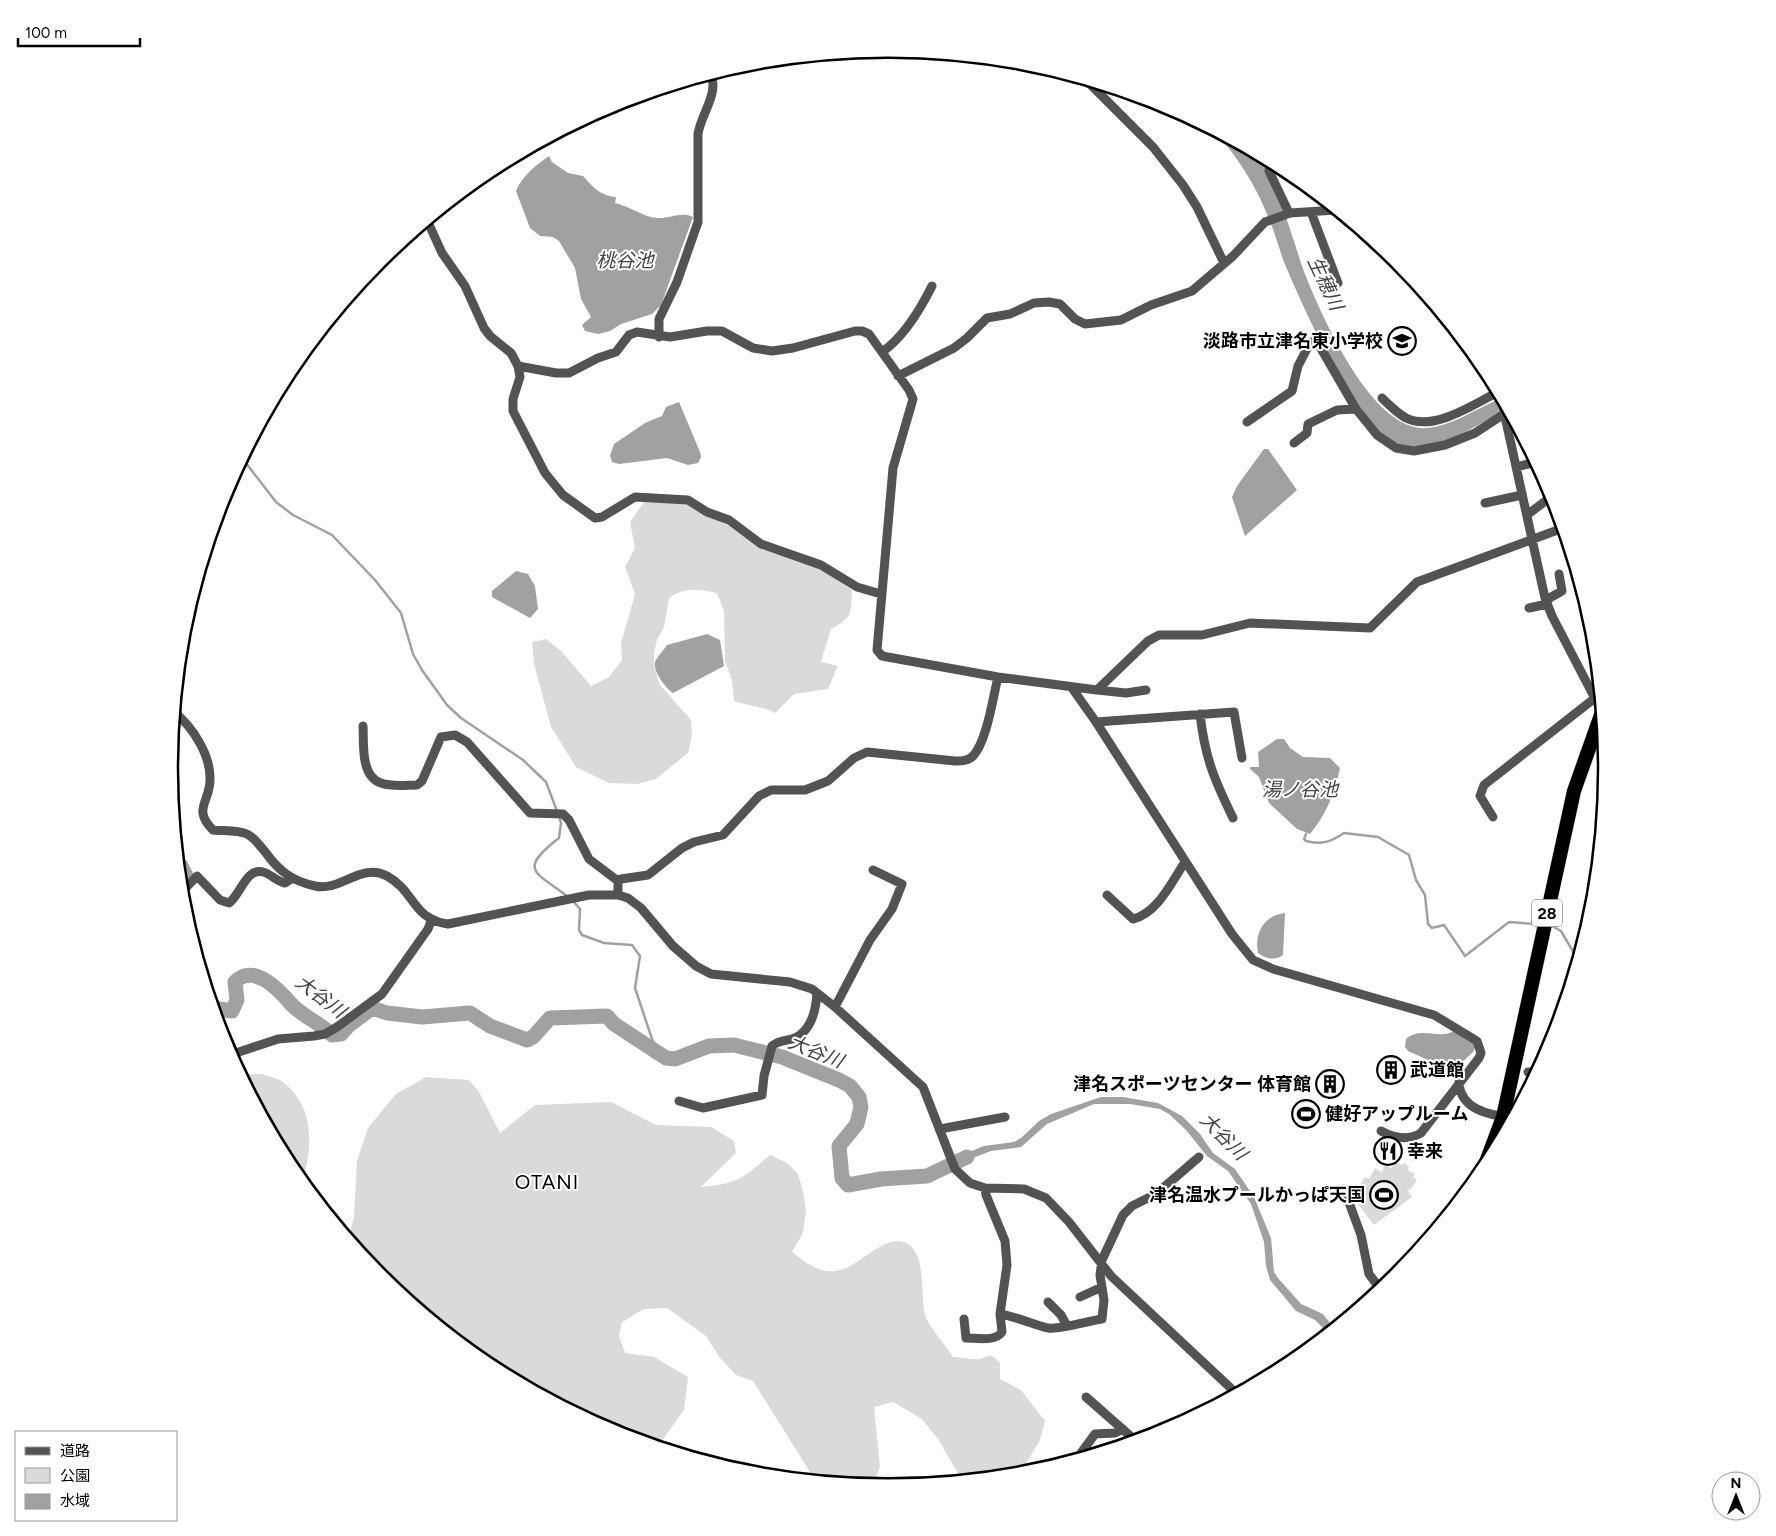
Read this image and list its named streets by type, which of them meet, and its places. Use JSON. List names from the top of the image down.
{
  "streets": {
    "highway": ["28"]
  },
  "districts": ["OTANI"],
  "water": [
    "桃谷池",
    "生穂川",
    "湯ノ谷池",
    "大谷川"
  ],
  "places": {
    "school or university": ["淡路市立津名東小学校"],
    "building": ["武道館", "津名スポーツセンター 体育館"],
    "sports": ["健好アップルーム", "津名温水プールかっぱ天国"],
    "restaurant": ["幸来"]
  },
  "legend": ["道路", "公園", "水域"],
  "scale_bar": "100 m",
  "north": "top"
}
